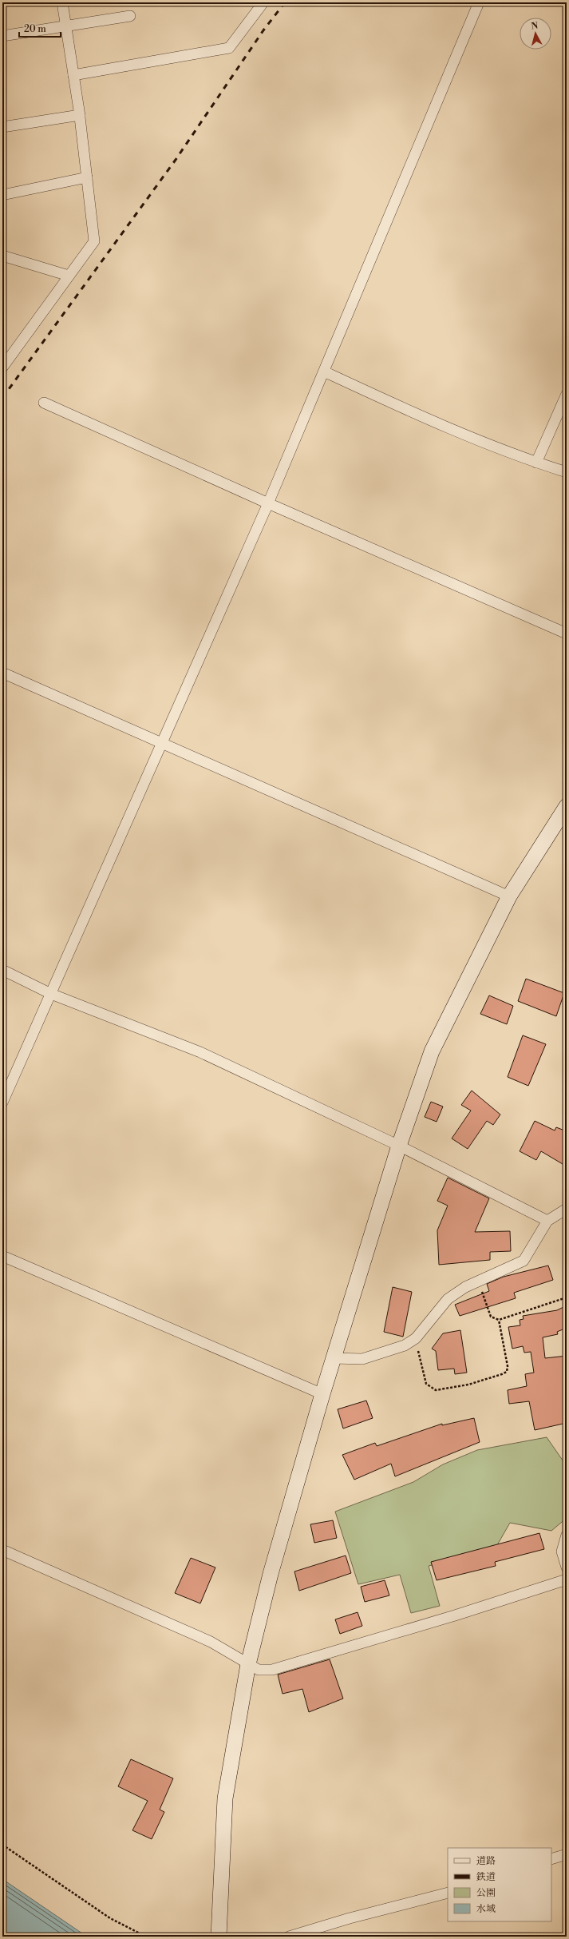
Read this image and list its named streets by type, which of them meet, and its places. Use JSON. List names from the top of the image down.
{
  "legend": [
    "道路",
    "鉄道",
    "公園",
    "水域"
  ],
  "scale_bar": "20 m",
  "north": "top"
}
